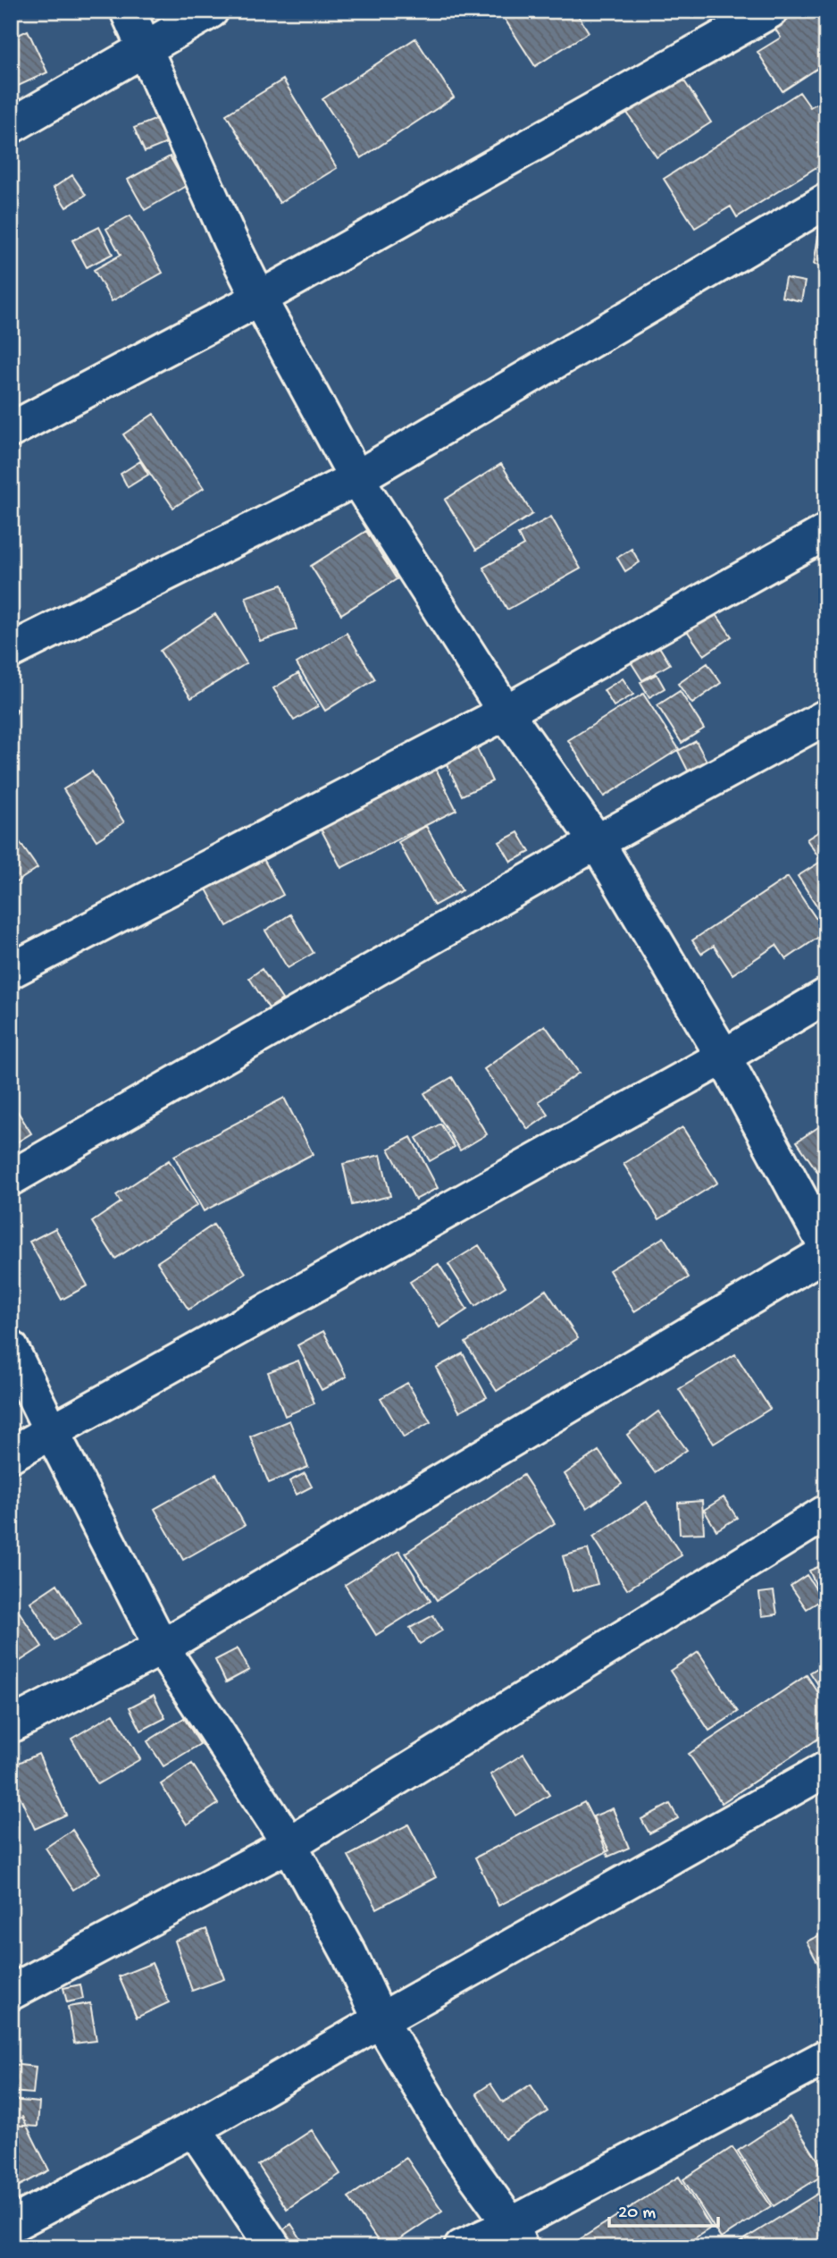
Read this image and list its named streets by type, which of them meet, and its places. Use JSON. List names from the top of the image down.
{
  "scale_bar": "20 m"
}
